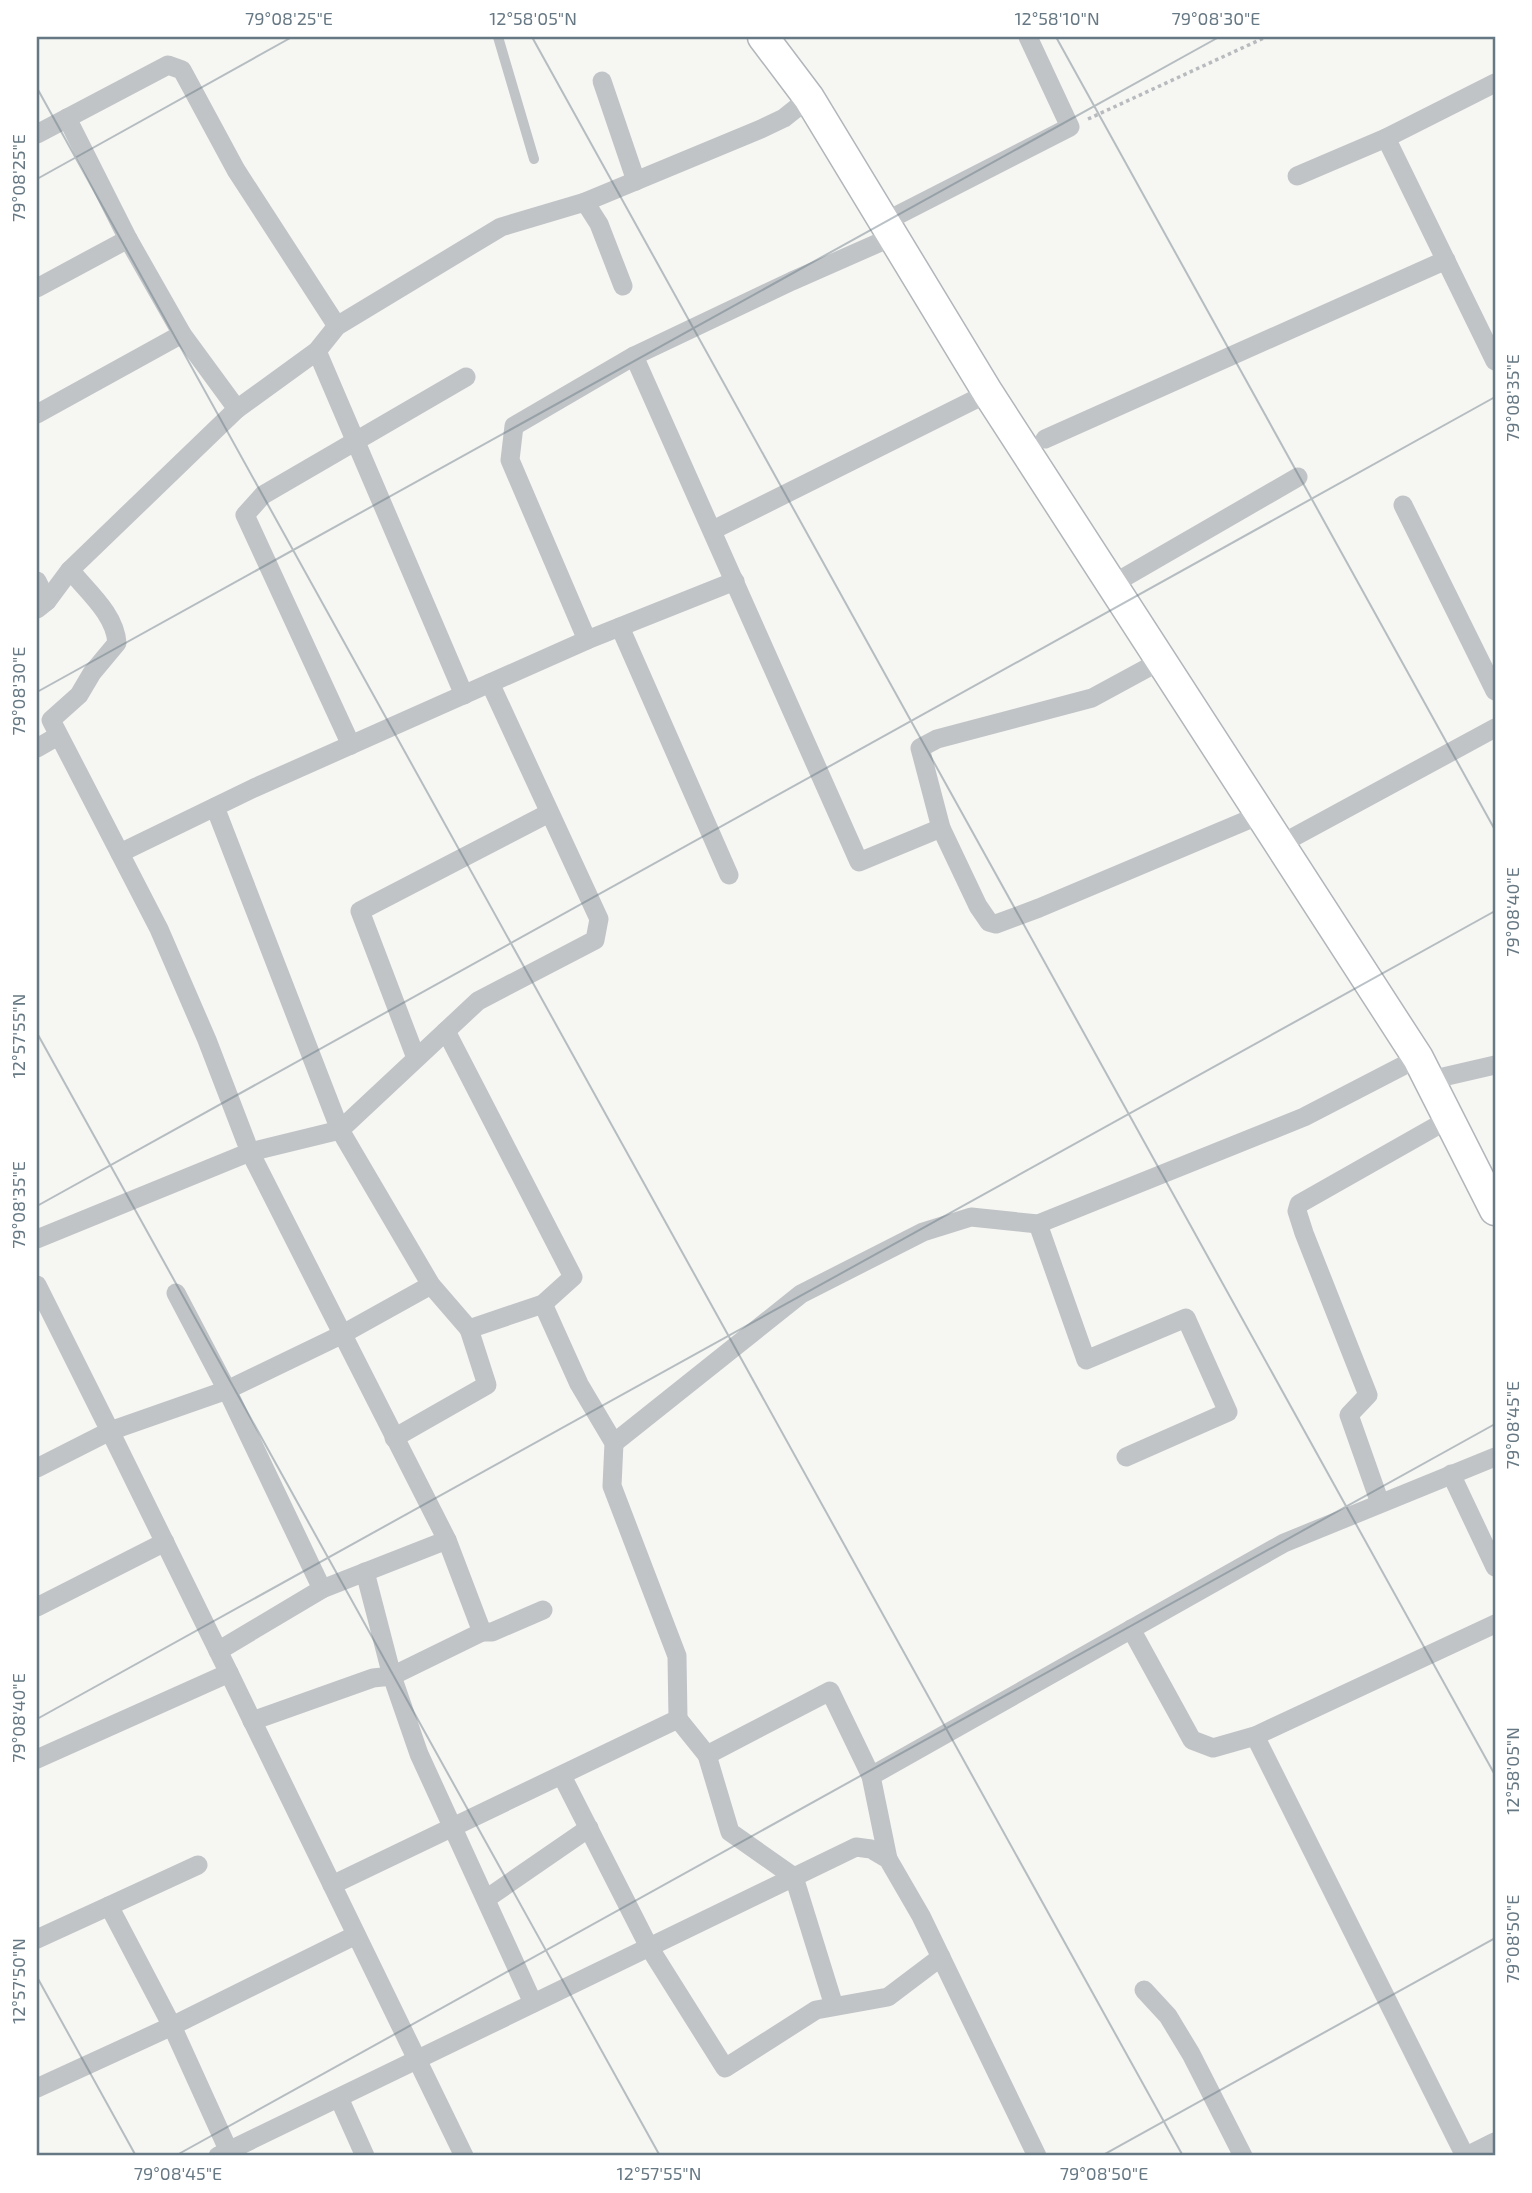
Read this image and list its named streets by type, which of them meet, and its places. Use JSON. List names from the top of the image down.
{
  "coordinates": [
    "79°08'25\"E",
    "12°58'05\"N",
    "12°58'10\"N",
    "79°08'30\"E",
    "79°08'35\"E",
    "79°08'40\"E",
    "12°57'55\"N",
    "79°08'45\"E",
    "79°08'50\"E",
    "12°57'50\"N"
  ]
}
